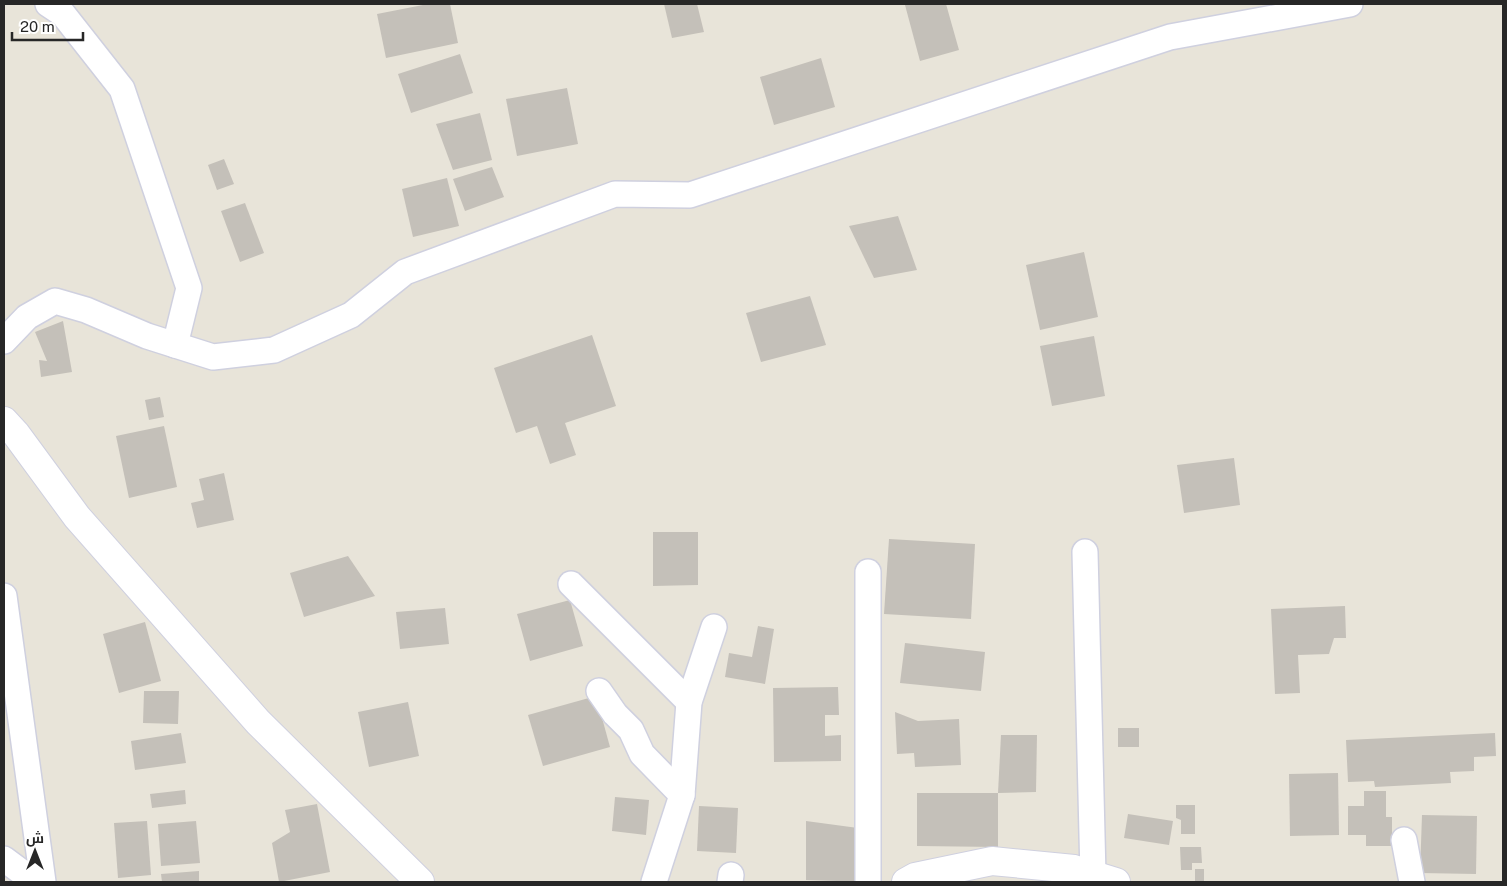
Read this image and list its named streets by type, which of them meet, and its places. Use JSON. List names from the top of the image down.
{
  "scale_bar": "20 m",
  "north": "top"
}
